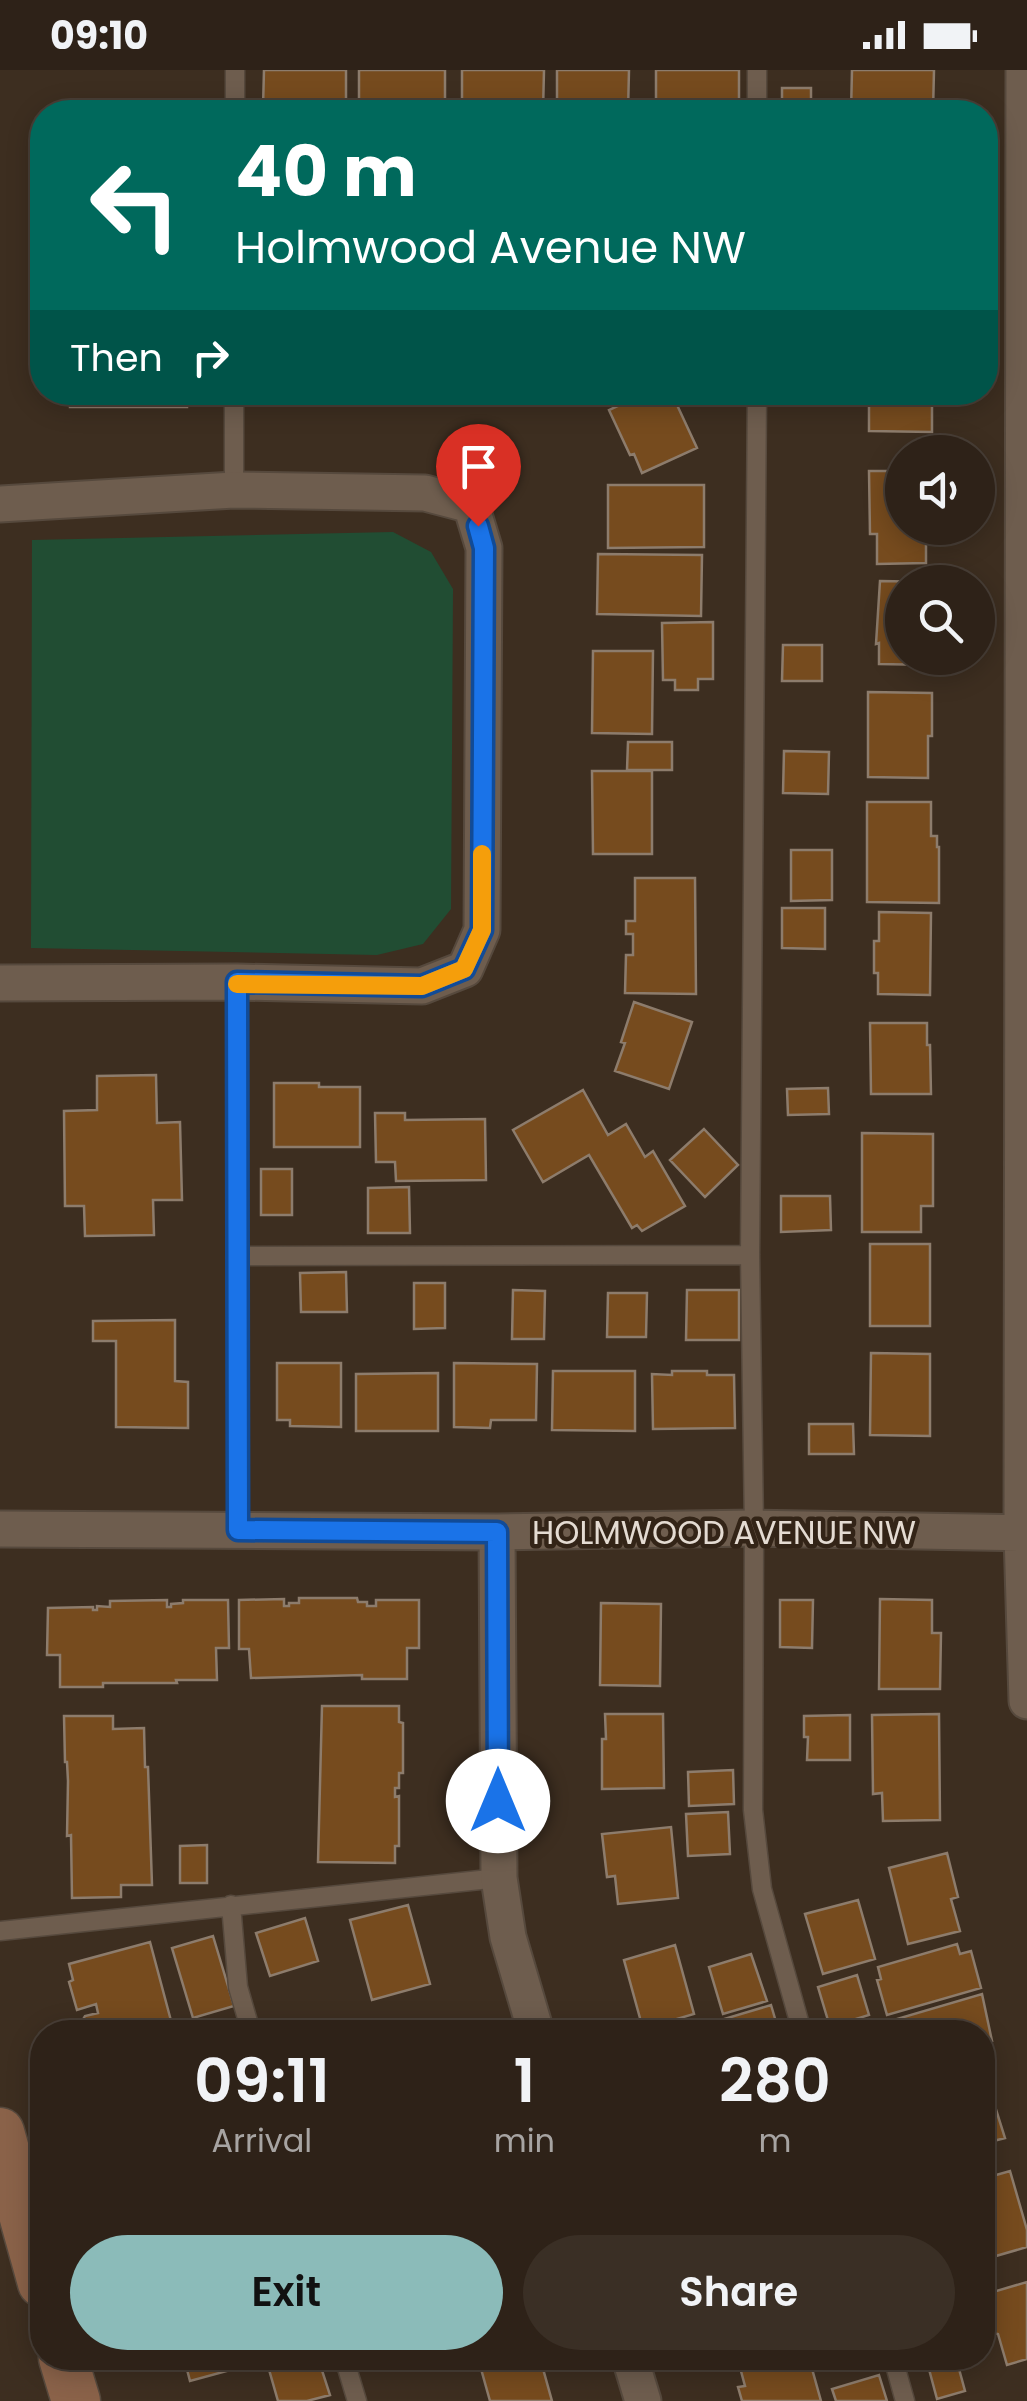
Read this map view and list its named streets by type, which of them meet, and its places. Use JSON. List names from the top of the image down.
{
  "streets": {
    "street": ["HOLMWOOD AVENUE NW"]
  },
  "page": {
    "status": "09:10",
    "turn": ["40 m", "Holmwood Avenue NW"],
    "then": "Then",
    "eta": [
      "09:11",
      "Arrival",
      "1",
      "min",
      "280",
      "m"
    ],
    "buttons": ["Exit", "Share"]
  }
}
